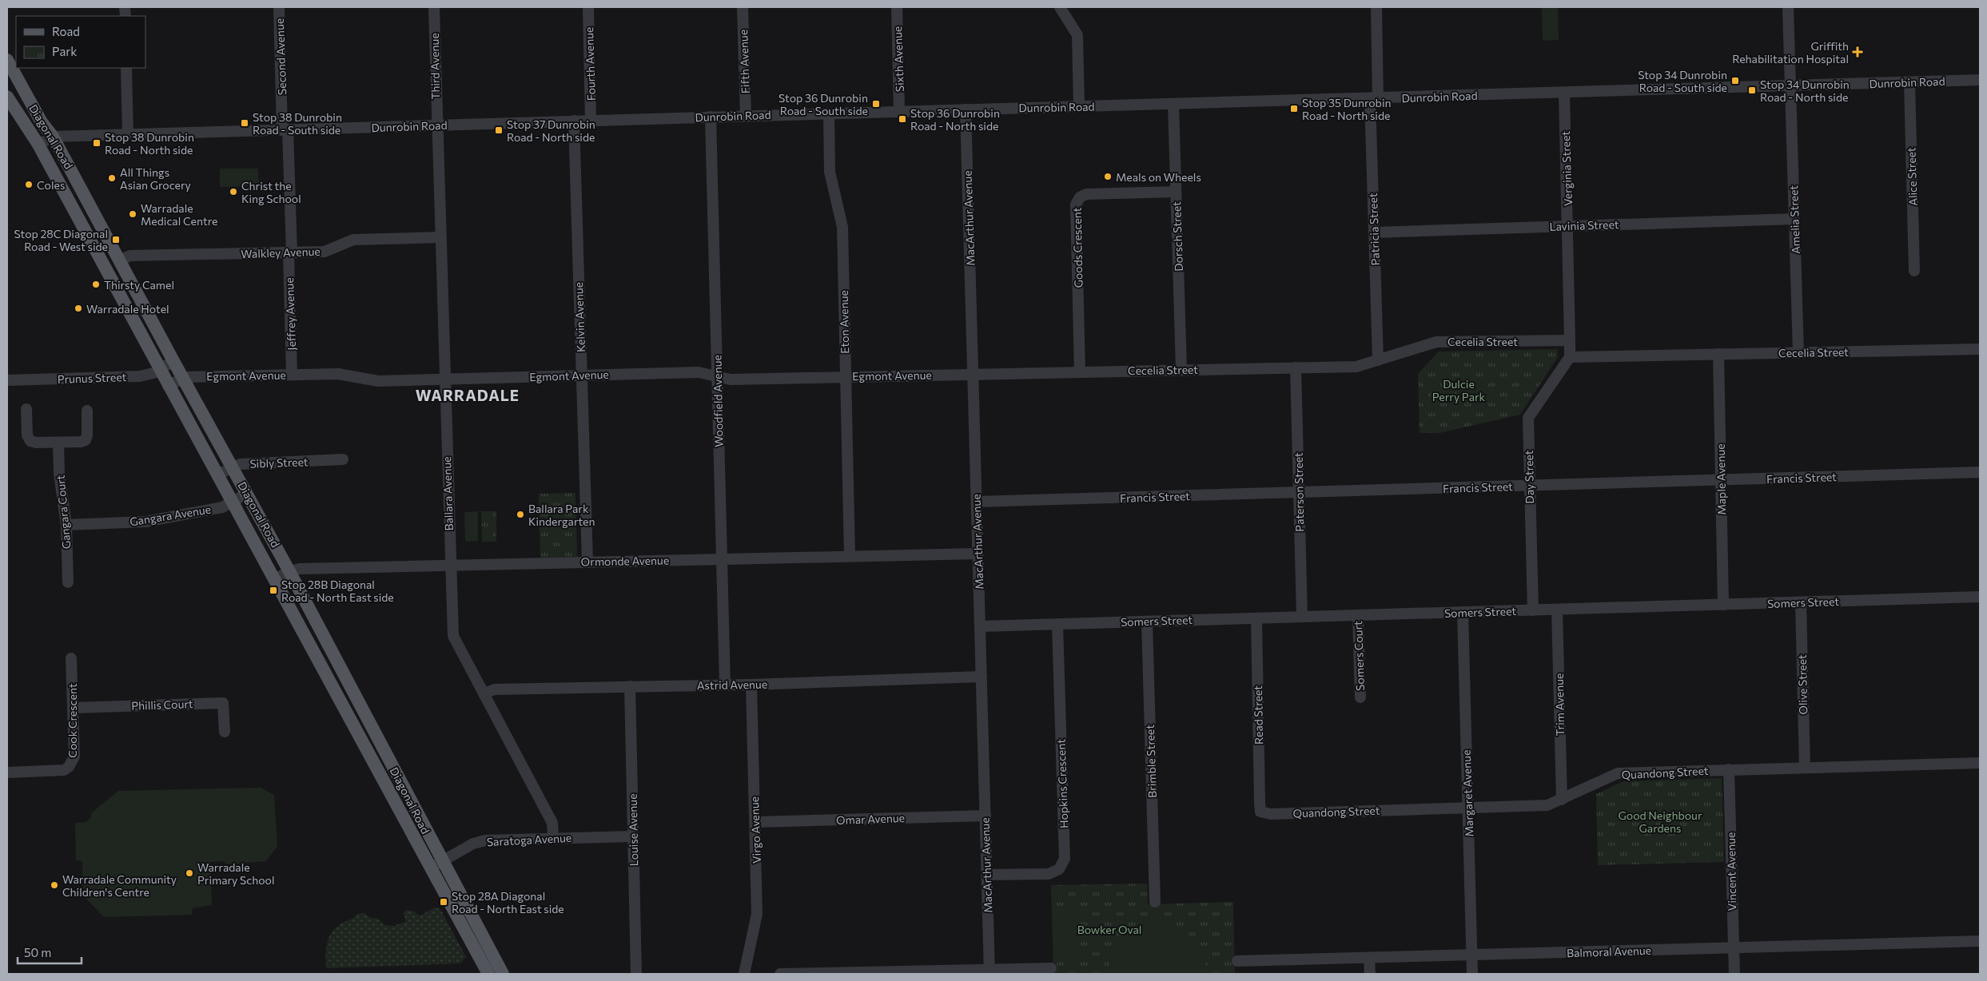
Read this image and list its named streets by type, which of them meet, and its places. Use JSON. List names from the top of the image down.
{
  "streets": {
    "main road": ["Diagonal Road"],
    "street": [
      "Second Avenue",
      "Sixth Avenue",
      "Fifth Avenue",
      "Fourth Avenue",
      "Third Avenue",
      "Dunrobin Road",
      "Verginia Street",
      "Alice Street",
      "MacArthur Avenue",
      "Amelia Street",
      "Lavinia Street",
      "Patricia Street",
      "Dorsch Street",
      "Goods Crescent",
      "Walkley Avenue",
      "Jeffrey Avenue",
      "Kelvin Avenue",
      "Eton Avenue",
      "Cecelia Street",
      "Egmont Avenue",
      "Prunus Street",
      "Woodfield Avenue",
      "Sibly Street",
      "Day Street",
      "Francis Street",
      "Maple Avenue",
      "Paterson Street",
      "Ballara Avenue",
      "Gangara Court",
      "Gangara Avenue",
      "Ormonde Avenue",
      "Somers Street",
      "Somers Court",
      "Astrid Avenue",
      "Olive Street",
      "Phillis Court",
      "Trim Avenue",
      "Read Street",
      "Cook Crescent",
      "Brimble Street",
      "Quandong Street",
      "Hopkins Crescent",
      "Margaret Avenue",
      "Omar Avenue",
      "Louise Avenue",
      "Virgo Avenue",
      "Saratoga Avenue",
      "Vincent Avenue",
      "Balmoral Avenue"
    ]
  },
  "crossings": [
    ["Second Avenue", "Dunrobin Road"],
    ["Second Avenue", "Jeffrey Avenue"],
    ["Sixth Avenue", "Dunrobin Road"],
    ["Fifth Avenue", "Dunrobin Road"],
    ["Fourth Avenue", "Dunrobin Road"],
    ["Third Avenue", "Dunrobin Road"],
    ["Third Avenue", "Ballara Avenue"],
    ["Dunrobin Road", "Diagonal Road"],
    ["Dunrobin Road", "Verginia Street"],
    ["Dunrobin Road", "Alice Street"],
    ["Dunrobin Road", "MacArthur Avenue"],
    ["Dunrobin Road", "Amelia Street"],
    ["Dunrobin Road", "Patricia Street"],
    ["Dunrobin Road", "Dorsch Street"],
    ["Dunrobin Road", "Jeffrey Avenue"],
    ["Dunrobin Road", "Kelvin Avenue"],
    ["Dunrobin Road", "Eton Avenue"],
    ["Dunrobin Road", "Woodfield Avenue"],
    ["Dunrobin Road", "Ballara Avenue"],
    ["Diagonal Road", "Walkley Avenue"],
    ["Diagonal Road", "Egmont Avenue"],
    ["Diagonal Road", "Prunus Street"],
    ["Diagonal Road", "Sibly Street"],
    ["Diagonal Road", "Gangara Avenue"],
    ["Diagonal Road", "Ormonde Avenue"],
    ["Diagonal Road", "Saratoga Avenue"],
    ["Verginia Street", "Lavinia Street"],
    ["Verginia Street", "Cecelia Street"],
    ["MacArthur Avenue", "Cecelia Street"],
    ["MacArthur Avenue", "Egmont Avenue"],
    ["MacArthur Avenue", "Francis Street"],
    ["MacArthur Avenue", "Ormonde Avenue"],
    ["MacArthur Avenue", "Somers Street"],
    ["MacArthur Avenue", "Astrid Avenue"],
    ["MacArthur Avenue", "Hopkins Crescent"],
    ["MacArthur Avenue", "Omar Avenue"],
    ["Amelia Street", "Lavinia Street"],
    ["Amelia Street", "Cecelia Street"],
    ["Lavinia Street", "Patricia Street"],
    ["Patricia Street", "Cecelia Street"],
    ["Dorsch Street", "Goods Crescent"],
    ["Dorsch Street", "Cecelia Street"],
    ["Goods Crescent", "Cecelia Street"],
    ["Walkley Avenue", "Jeffrey Avenue"],
    ["Walkley Avenue", "Ballara Avenue"],
    ["Jeffrey Avenue", "Egmont Avenue"],
    ["Kelvin Avenue", "Egmont Avenue"],
    ["Kelvin Avenue", "Ormonde Avenue"],
    ["Eton Avenue", "Egmont Avenue"],
    ["Eton Avenue", "Ormonde Avenue"],
    ["Cecelia Street", "Egmont Avenue"],
    ["Cecelia Street", "Day Street"],
    ["Cecelia Street", "Maple Avenue"],
    ["Cecelia Street", "Paterson Street"],
    ["Egmont Avenue", "Woodfield Avenue"],
    ["Egmont Avenue", "Ballara Avenue"],
    ["Woodfield Avenue", "Ormonde Avenue"],
    ["Woodfield Avenue", "Astrid Avenue"],
    ["Day Street", "Francis Street"],
    ["Day Street", "Somers Street"],
    ["Francis Street", "Maple Avenue"],
    ["Francis Street", "Paterson Street"],
    ["Maple Avenue", "Somers Street"],
    ["Paterson Street", "Somers Street"],
    ["Ballara Avenue", "Ormonde Avenue"],
    ["Ballara Avenue", "Astrid Avenue"],
    ["Ballara Avenue", "Saratoga Avenue"],
    ["Gangara Court", "Gangara Avenue"],
    ["Somers Street", "Somers Court"],
    ["Somers Street", "Olive Street"],
    ["Somers Street", "Trim Avenue"],
    ["Somers Street", "Read Street"],
    ["Somers Street", "Brimble Street"],
    ["Somers Street", "Hopkins Crescent"],
    ["Somers Street", "Margaret Avenue"],
    ["Astrid Avenue", "Louise Avenue"],
    ["Astrid Avenue", "Virgo Avenue"],
    ["Olive Street", "Quandong Street"],
    ["Phillis Court", "Cook Crescent"],
    ["Trim Avenue", "Quandong Street"],
    ["Read Street", "Quandong Street"],
    ["Quandong Street", "Margaret Avenue"],
    ["Quandong Street", "Vincent Avenue"],
    ["Margaret Avenue", "Balmoral Avenue"],
    ["Omar Avenue", "Virgo Avenue"],
    ["Louise Avenue", "Saratoga Avenue"],
    ["Vincent Avenue", "Balmoral Avenue"]
  ],
  "districts": ["WARRADALE"],
  "parks": ["Dulcie Perry Park", "Good Neighbour Gardens", "Bowker Oval"],
  "places": {
    "health": ["Griffith Rehabilitation Hospital"],
    "transit": [
      "Stop 34 Dunrobin Road - South side",
      "Stop 34 Dunrobin Road - North side",
      "Stop 36 Dunrobin Road - South side",
      "Stop 35 Dunrobin Road - North side",
      "Stop 36 Dunrobin Road - North side",
      "Stop 38 Dunrobin Road - South side",
      "Stop 37 Dunrobin Road - North side",
      "Stop 38 Dunrobin Road - North side",
      "Stop 28C Diagonal Road - West side",
      "Stop 28B Diagonal Road - North East side",
      "Stop 28A Diagonal Road - North East side"
    ],
    "other": [
      "Meals on Wheels",
      "All Things Asian Grocery",
      "Coles",
      "Christ the King School",
      "Warradale Medical Centre",
      "Thirsty Camel",
      "Warradale Hotel",
      "Ballara Park Kindergarten",
      "Warradale Primary School",
      "Warradale Community Children's Centre"
    ]
  },
  "legend": ["Road", "Park"],
  "scale_bar": "50 m"
}
